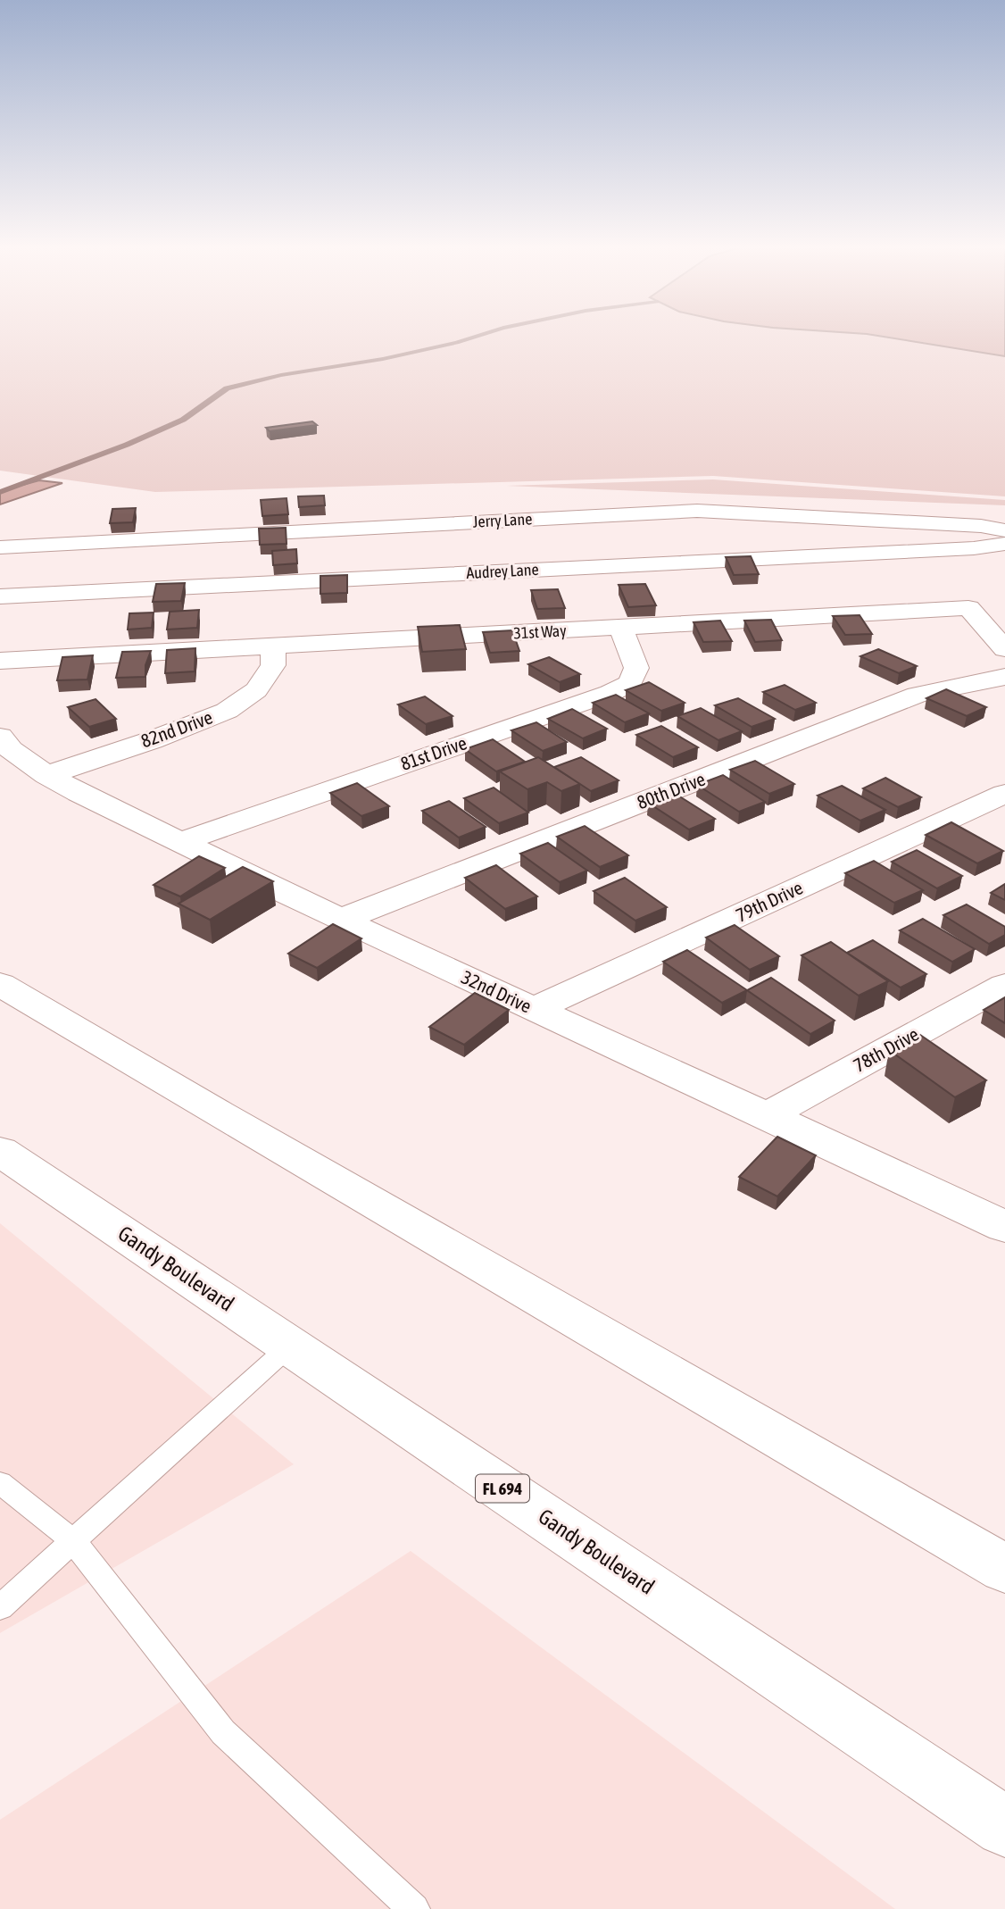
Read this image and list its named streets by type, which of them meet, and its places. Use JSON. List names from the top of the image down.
{
  "streets": {
    "main road": [
      "Jerry Lane",
      "Audrey Lane",
      "31st Way",
      "82nd Drive",
      "81st Drive",
      "80th Drive",
      "79th Drive",
      "32nd Drive",
      "78th Drive",
      "Gandy Boulevard",
      "FL 694"
    ]
  },
  "crossings": [
    ["31st Way", "82nd Drive"],
    ["31st Way", "81st Drive"],
    ["82nd Drive", "32nd Drive"],
    ["81st Drive", "32nd Drive"],
    ["80th Drive", "32nd Drive"],
    ["79th Drive", "32nd Drive"],
    ["32nd Drive", "78th Drive"]
  ]
}
